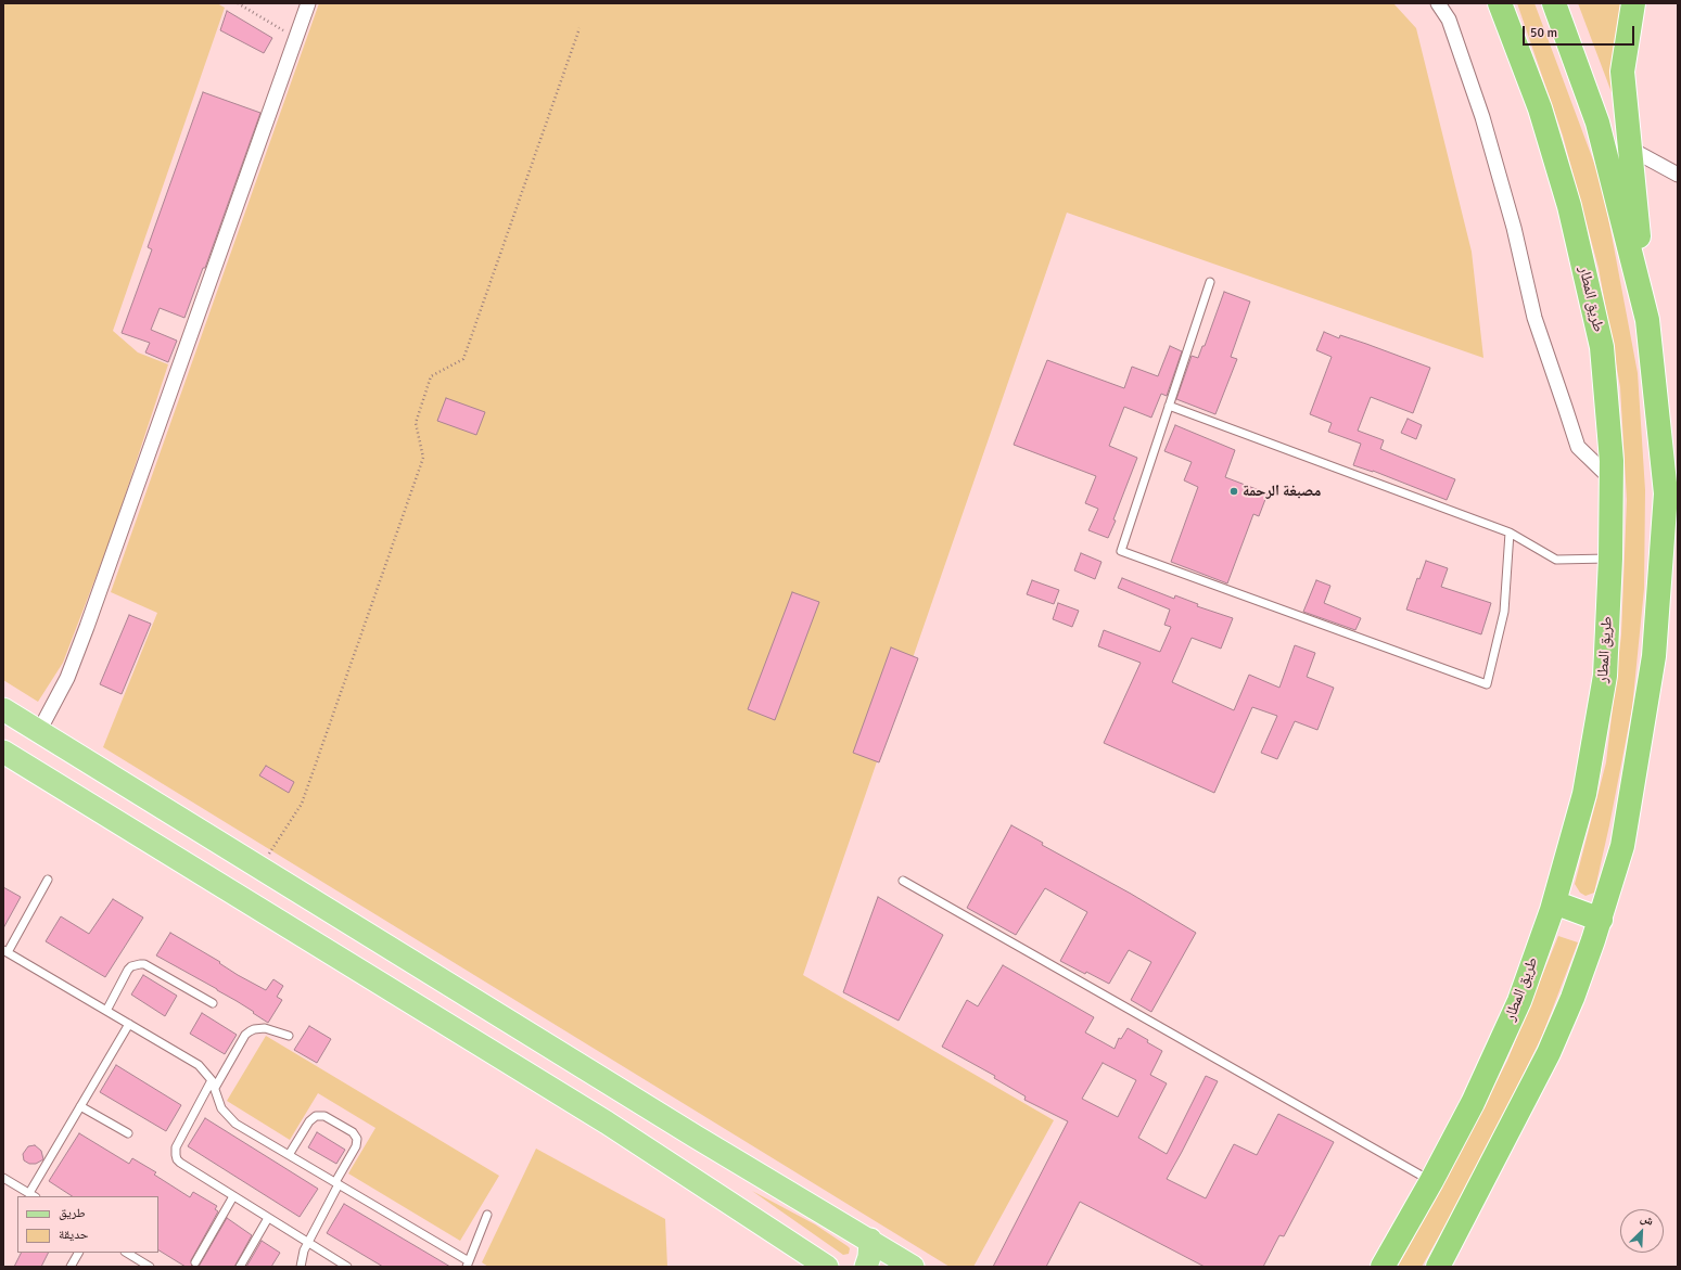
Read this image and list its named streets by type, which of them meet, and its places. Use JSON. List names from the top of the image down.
{
  "streets": {
    "highway": ["طريق المطار"]
  },
  "places": ["مصبغة الرحمة"],
  "legend": ["طريق", "حديقة"],
  "scale_bar": "50 m",
  "north": "top right"
}
